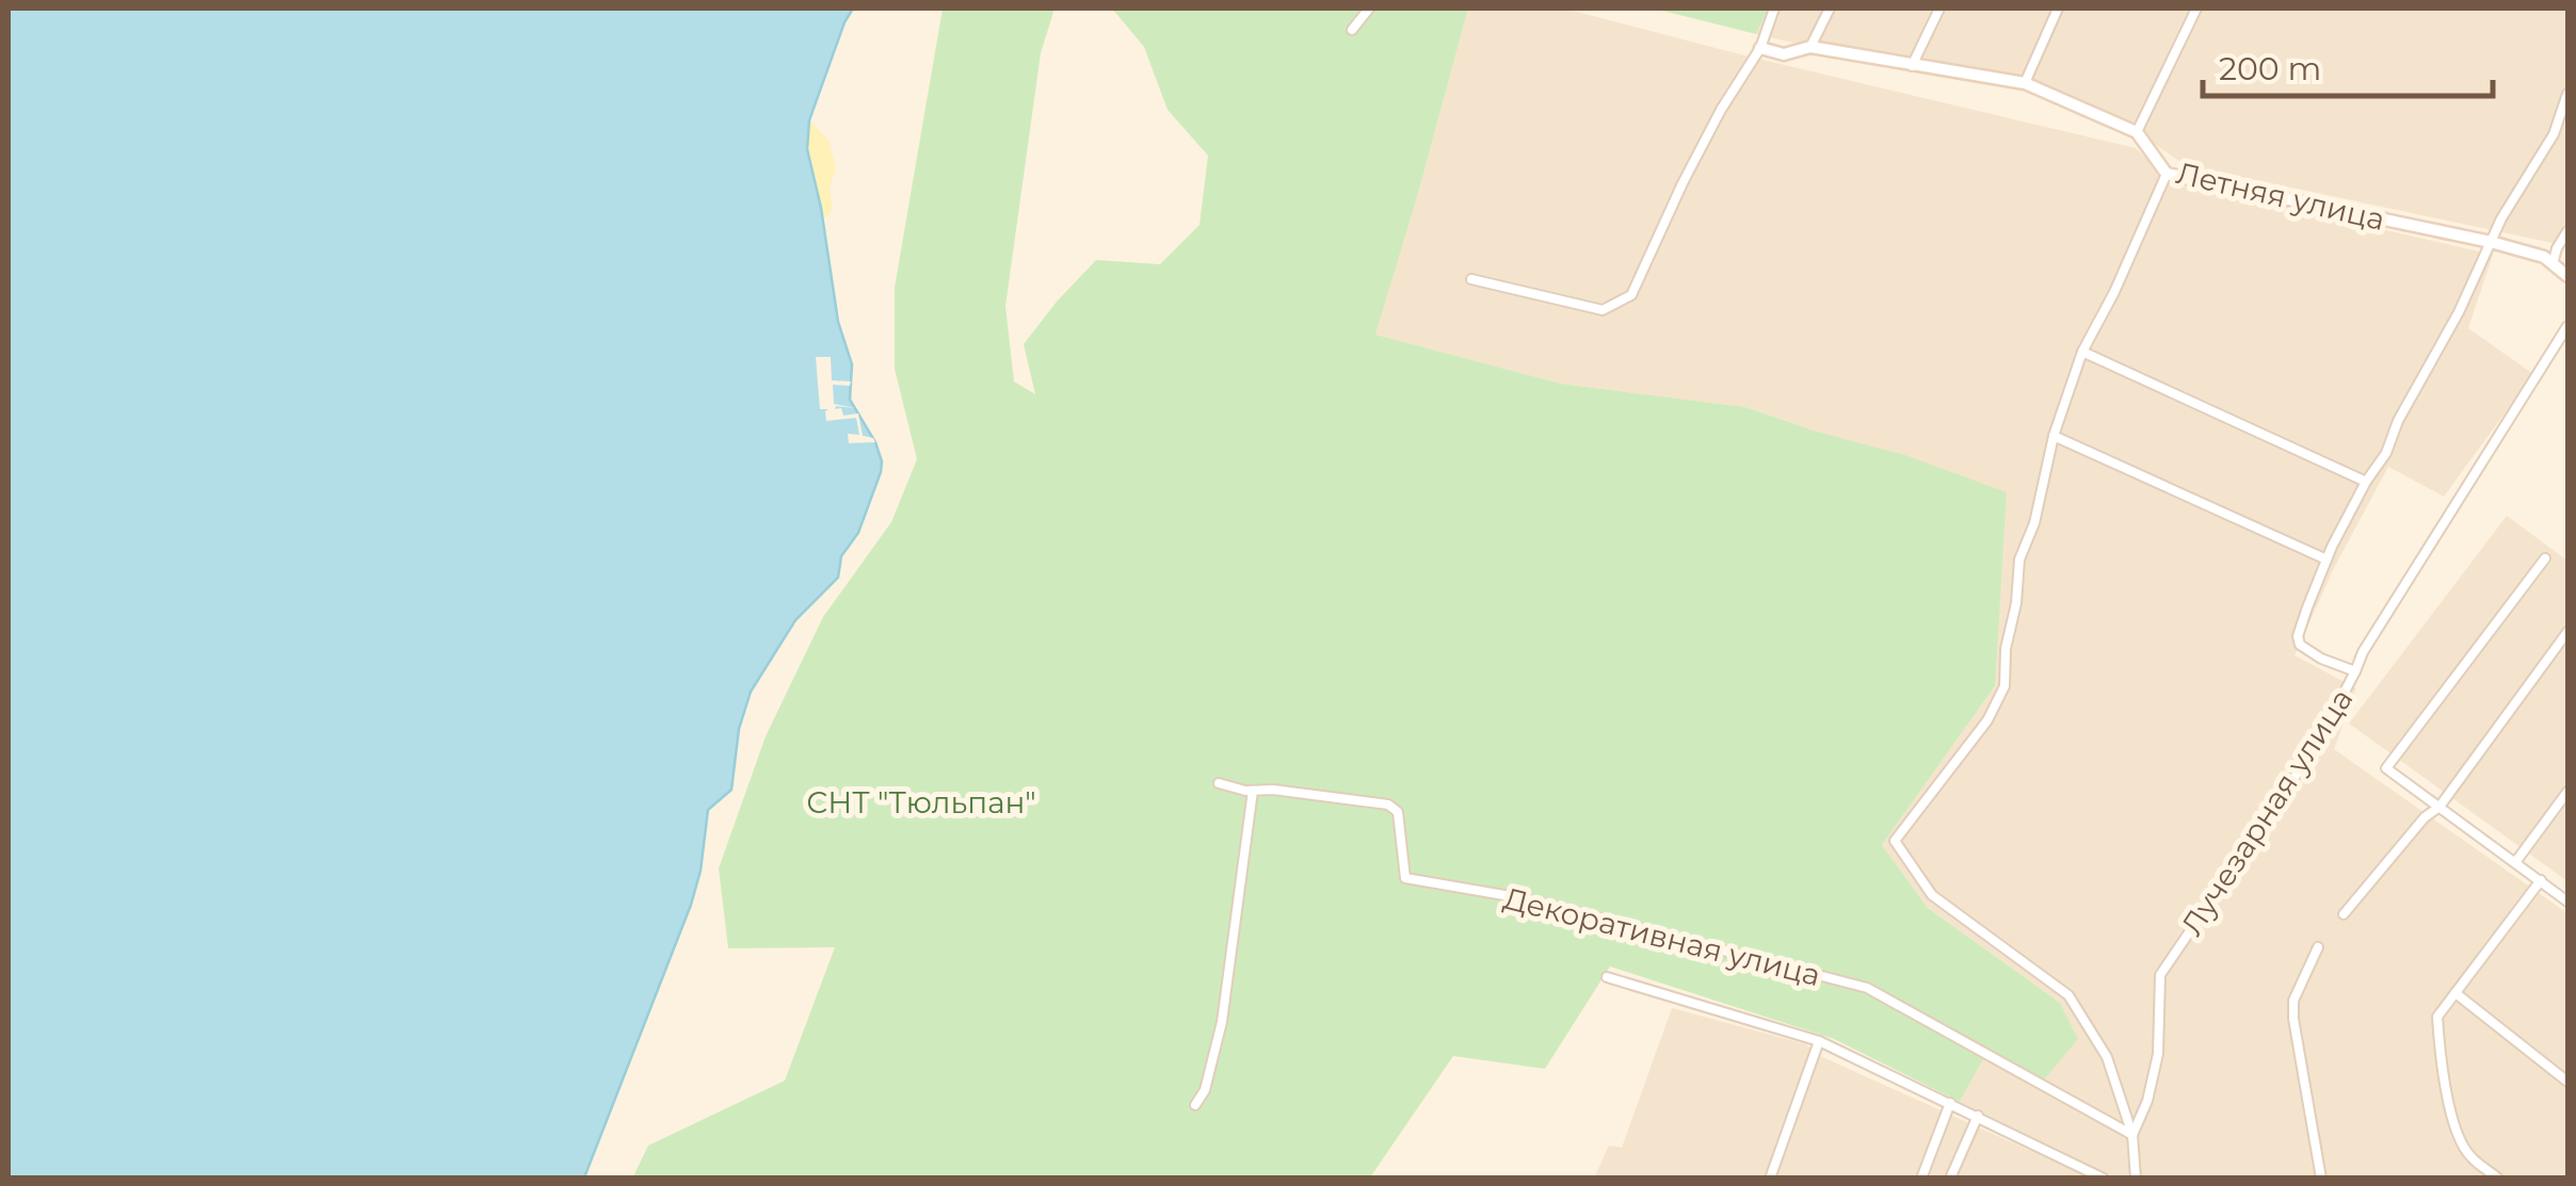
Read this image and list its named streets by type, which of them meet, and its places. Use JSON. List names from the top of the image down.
{
  "streets": {
    "street": ["Летняя улица", "Лучезарная улица", "Декоративная улица"]
  },
  "crossings": [
    ["Летняя улица", "Лучезарная улица"],
    ["Лучезарная улица", "Декоративная улица"]
  ],
  "parks": ["СНТ \"Тюльпан\""],
  "scale_bar": "200 m"
}
